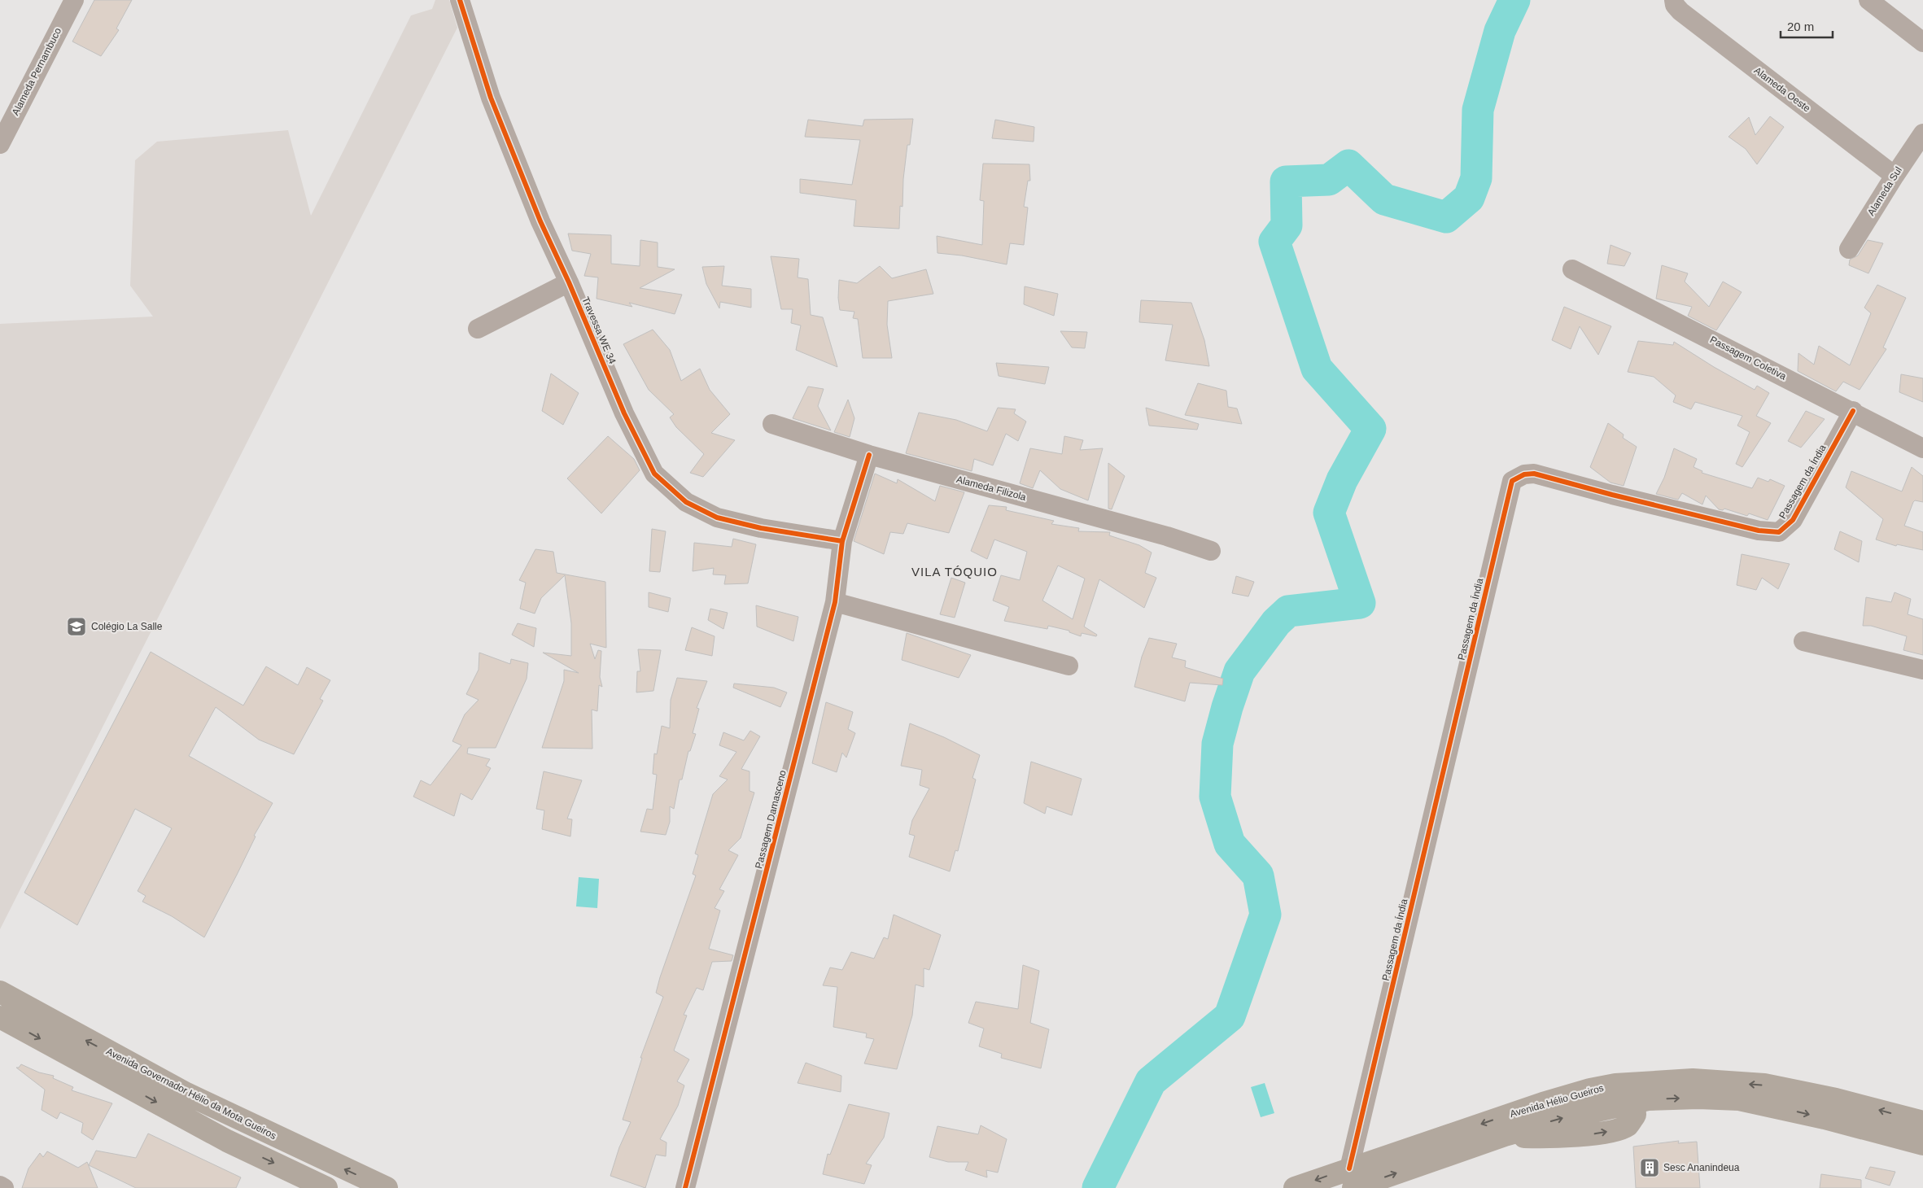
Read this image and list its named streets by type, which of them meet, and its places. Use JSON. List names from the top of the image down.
{
  "streets": {
    "main road": ["Avenida Governador Hélio da Mota Gueiros", "Avenida Hélio Gueiros"],
    "street": [
      "Alameda Pernambuco",
      "Alameda Oeste",
      "Alameda Sul",
      "Travessa WE 34",
      "Passagem Coletiva",
      "Passagem da Índia",
      "Alameda Filizola",
      "Passagem Damasceno"
    ]
  },
  "crossings": [
    ["Alameda Oeste", "Alameda Sul"],
    ["Travessa WE 34", "Passagem Damasceno"],
    ["Passagem Coletiva", "Passagem da Índia"],
    ["Passagem da Índia", "Avenida Hélio Gueiros"],
    ["Alameda Filizola", "Passagem Damasceno"]
  ],
  "districts": ["VILA TÓQUIO"],
  "places": {
    "school or university": ["Colégio La Salle"],
    "building": ["Sesc Ananindeua"]
  },
  "scale_bar": "20 m"
}
